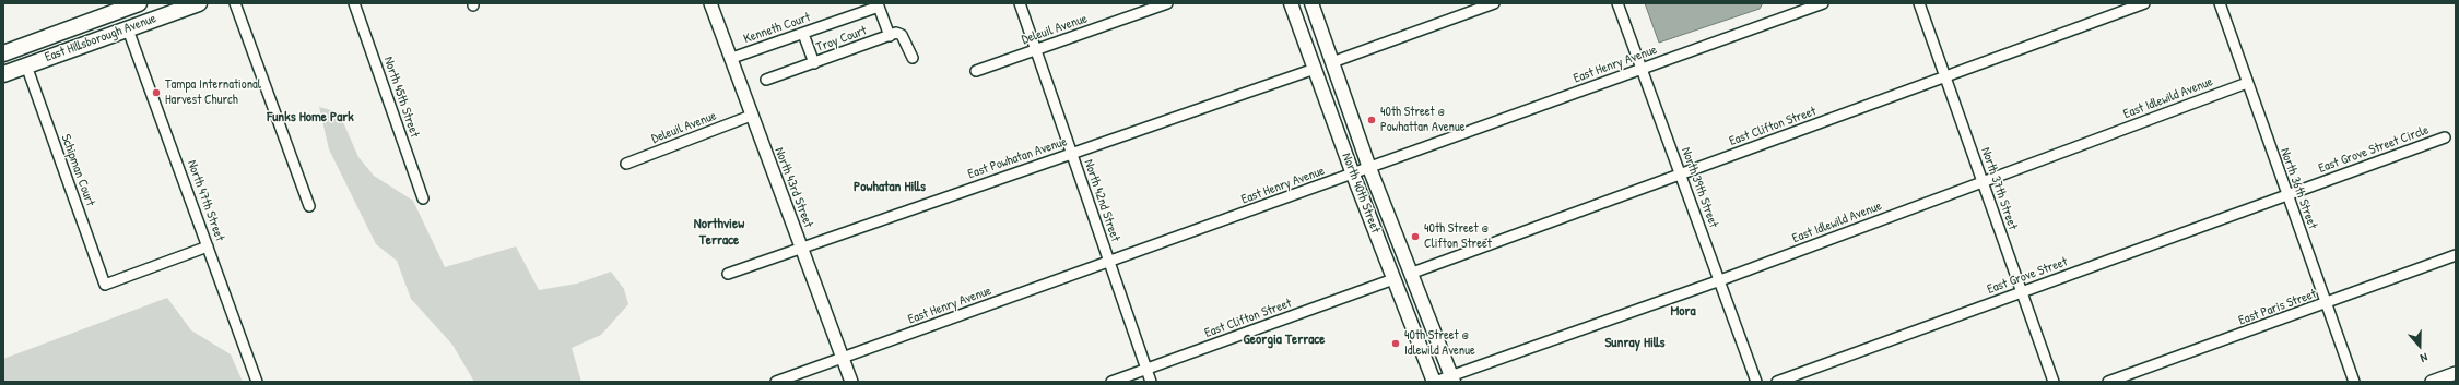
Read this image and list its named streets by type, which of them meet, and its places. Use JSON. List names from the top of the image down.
{
  "streets": {
    "main road": ["East Hillsborough Avenue", "North 40th Street"],
    "street": [
      "Kenneth Court",
      "Deleuil Avenue",
      "Troy Court",
      "East Henry Avenue",
      "North 45th Street",
      "East Idlewild Avenue",
      "East Clifton Street",
      "East Grove Street Circle",
      "East Powhatan Avenue",
      "Schipman Court",
      "North 43rd Street",
      "North 39th Street",
      "North 37th Street",
      "North 36th Street",
      "North 47th Street",
      "North 42nd Street",
      "East Grove Street",
      "East Paris Street"
    ]
  },
  "crossings": [
    ["Kenneth Court", "Troy Court"],
    ["Kenneth Court", "North 43rd Street"],
    ["Deleuil Avenue", "North 43rd Street"],
    ["Deleuil Avenue", "North 42nd Street"],
    ["East Hillsborough Avenue", "Schipman Court"],
    ["East Hillsborough Avenue", "North 47th Street"],
    ["East Henry Avenue", "North 43rd Street"],
    ["East Henry Avenue", "North 39th Street"],
    ["East Henry Avenue", "North 40th Street"],
    ["East Henry Avenue", "North 42nd Street"],
    ["East Idlewild Avenue", "North 39th Street"],
    ["East Idlewild Avenue", "North 37th Street"],
    ["East Idlewild Avenue", "North 36th Street"],
    ["East Idlewild Avenue", "North 40th Street"],
    ["East Clifton Street", "North 39th Street"],
    ["East Clifton Street", "North 37th Street"],
    ["East Clifton Street", "North 40th Street"],
    ["East Clifton Street", "North 42nd Street"],
    ["East Grove Street Circle", "North 36th Street"],
    ["East Grove Street Circle", "East Grove Street"],
    ["East Powhatan Avenue", "North 43rd Street"],
    ["East Powhatan Avenue", "North 40th Street"],
    ["East Powhatan Avenue", "North 42nd Street"],
    ["Schipman Court", "North 47th Street"],
    ["North 37th Street", "East Grove Street"],
    ["North 36th Street", "East Grove Street"],
    ["North 36th Street", "East Paris Street"]
  ],
  "districts": [
    "Funks Home Park",
    "Powhatan Hills",
    "Northview Terrace",
    "Mora",
    "Georgia Terrace",
    "Sunray Hills"
  ],
  "places": [
    "Tampa International Harvest Church",
    "40th Street @ Powhattan Avenue",
    "40th Street @ Clifton Street",
    "40th Street @ Idlewild Avenue"
  ],
  "north": "bottom"
}
